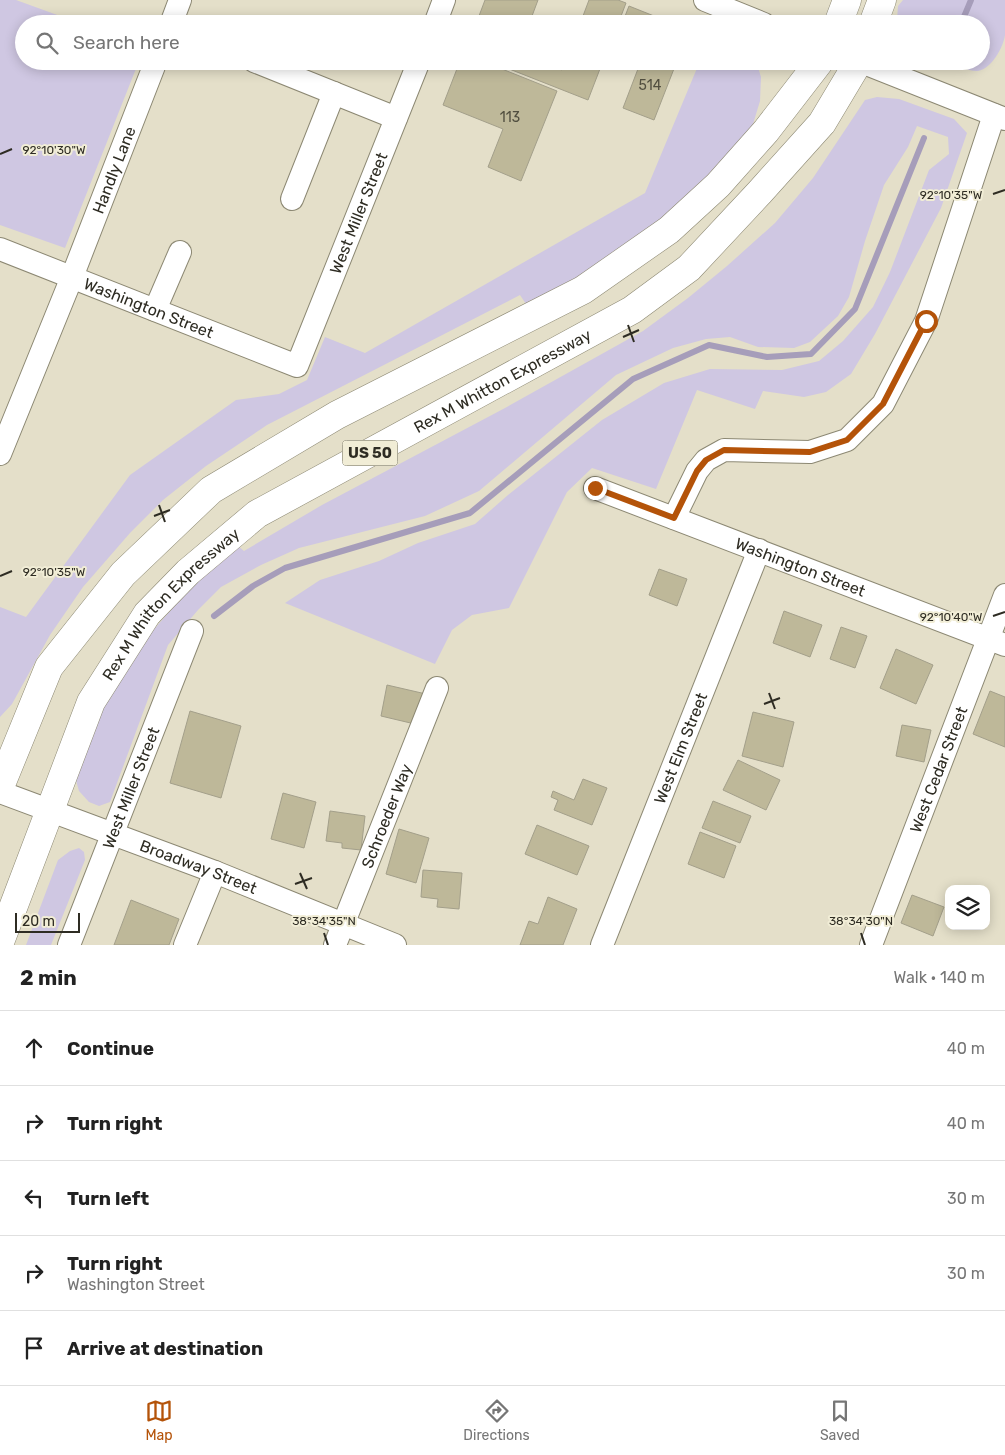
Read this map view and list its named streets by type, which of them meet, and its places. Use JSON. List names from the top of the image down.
{
  "streets": {
    "highway": ["Rex M Whitton Expressway", "US 50"],
    "street": [
      "Handly Lane",
      "West Miller Street",
      "Washington Street",
      "West Elm Street",
      "West Cedar Street",
      "Schroeder Way",
      "Broadway Street"
    ]
  },
  "crossings": [
    ["Handly Lane", "Washington Street"],
    ["West Miller Street", "Washington Street"],
    ["West Miller Street", "Broadway Street"],
    ["Washington Street", "West Elm Street"],
    ["Washington Street", "West Cedar Street"],
    ["Rex M Whitton Expressway", "Broadway Street"],
    ["Schroeder Way", "Broadway Street"]
  ],
  "house_numbers": ["514", "113"],
  "scale_bar": "20 m",
  "page": {
    "search": "Search here",
    "scale": "20 m",
    "heading": ["2 min", "Walk · 140 m"],
    "list": [
      ["Continue", "40 m"],
      ["Turn right", "40 m"],
      ["Turn left", "30 m"],
      ["Turn right", "Washington Street", "30 m"],
      "Arrive at destination"
    ],
    "nav": ["Map", "Directions", "Saved"]
  },
  "coordinates": [
    "92°10'30\"W",
    "92°10'35\"W",
    "92°10'40\"W",
    "38°34'35\"N",
    "38°34'30\"N"
  ]
}
